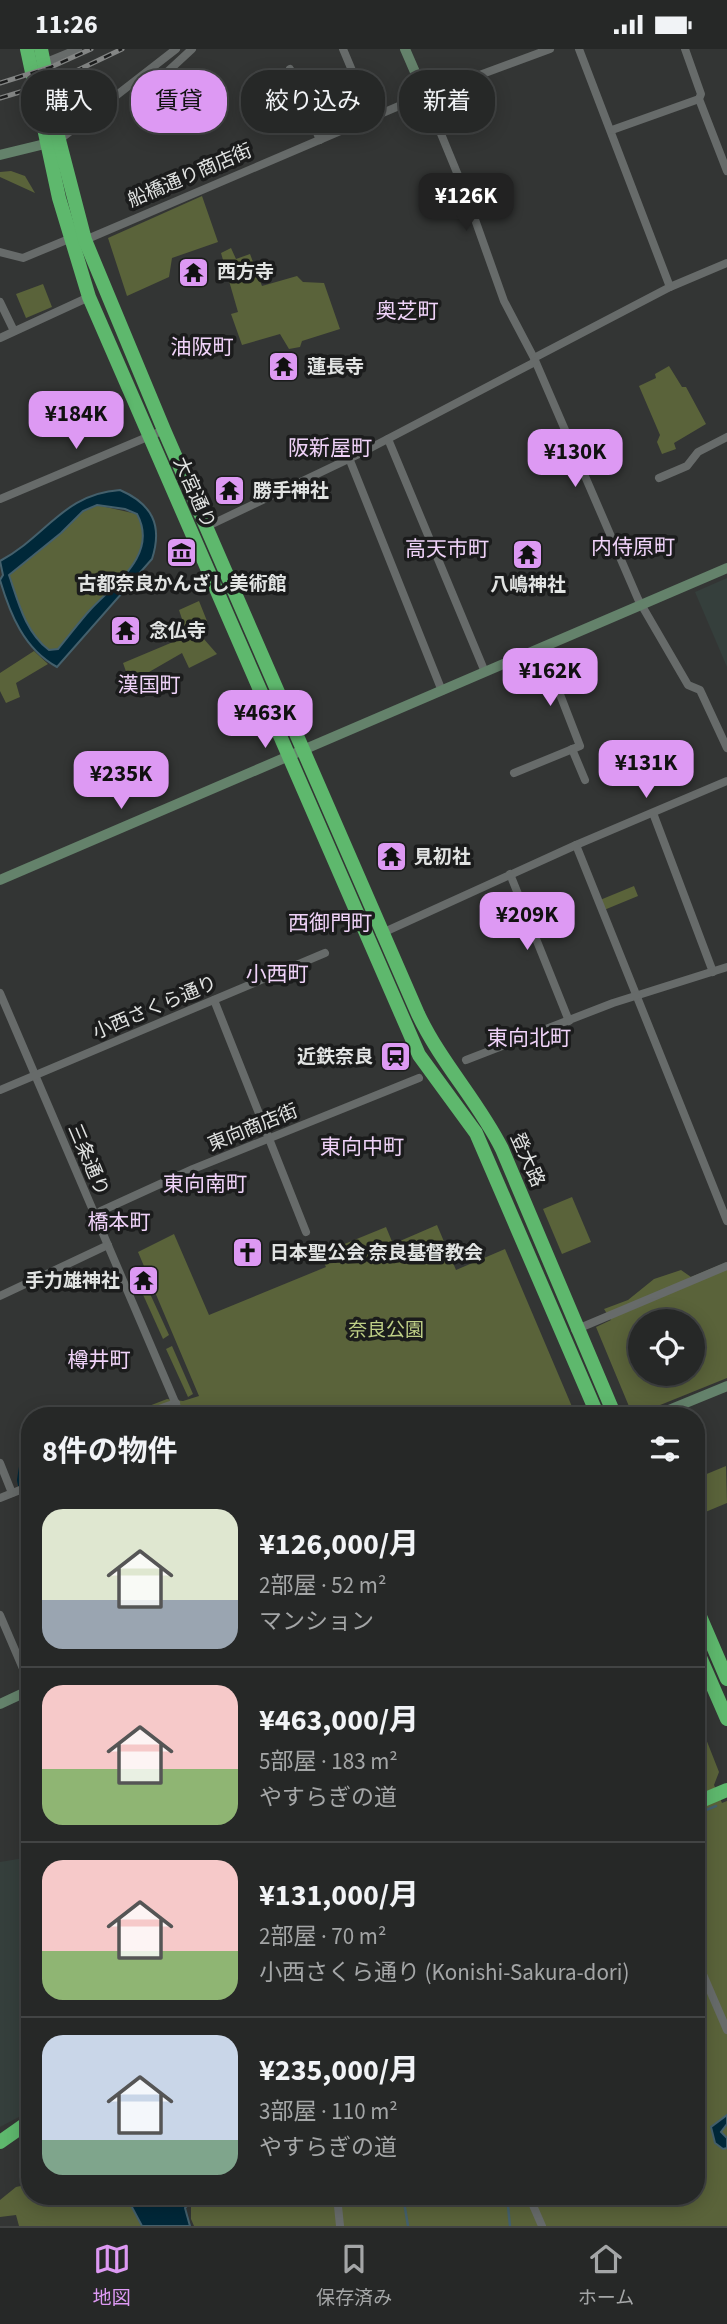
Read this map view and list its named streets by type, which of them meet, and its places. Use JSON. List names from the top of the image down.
{
  "streets": {
    "highway": ["大宮通り", "登大路"],
    "street": [
      "船橋通り商店街",
      "小西さくら通り",
      "東向商店街",
      "三条通り"
    ]
  },
  "crossings": [
    ["船橋通り商店街", "大宮通り"],
    ["大宮通り", "登大路"],
    ["小西さくら通り", "三条通り"]
  ],
  "districts": [
    "奥芝町",
    "油阪町",
    "阪新屋町",
    "内侍原町",
    "高天市町",
    "漢国町",
    "西御門町",
    "小西町",
    "東向北町",
    "東向中町",
    "東向南町",
    "橋本町",
    "樽井町"
  ],
  "parks": ["奈良公園"],
  "places": {
    "temple": [
      "西方寺",
      "蓮長寺",
      "勝手神社",
      "八嶋神社",
      "念仏寺",
      "見初社",
      "手力雄神社"
    ],
    "museum": ["古都奈良かんざし美術館"],
    "station": ["近鉄奈良"],
    "church": ["日本聖公会 奈良基督教会"]
  },
  "page": {
    "status": "11:26",
    "chip": [
      "購入",
      "賃貸",
      "絞り込み",
      "新着"
    ],
    "price": [
      "¥126K",
      "¥184K",
      "¥130K",
      "¥162K",
      "¥463K",
      "¥131K",
      "¥235K",
      "¥209K"
    ],
    "heading": "8件の物件",
    "list": [
      {
        "name": "¥126,000/月",
        "note": "2部屋 · 52 m² · マンション"
      },
      {
        "name": "¥463,000/月",
        "note": "5部屋 · 183 m² · やすらぎの道"
      },
      {
        "name": "¥131,000/月",
        "note": "2部屋 · 70 m² · 小西さくら通り (Konishi-Sakura-dori)"
      },
      {
        "name": "¥235,000/月",
        "note": "3部屋 · 110 m² · やすらぎの道"
      }
    ],
    "tabs": ["地図", "保存済み", "ホーム"]
  }
}
